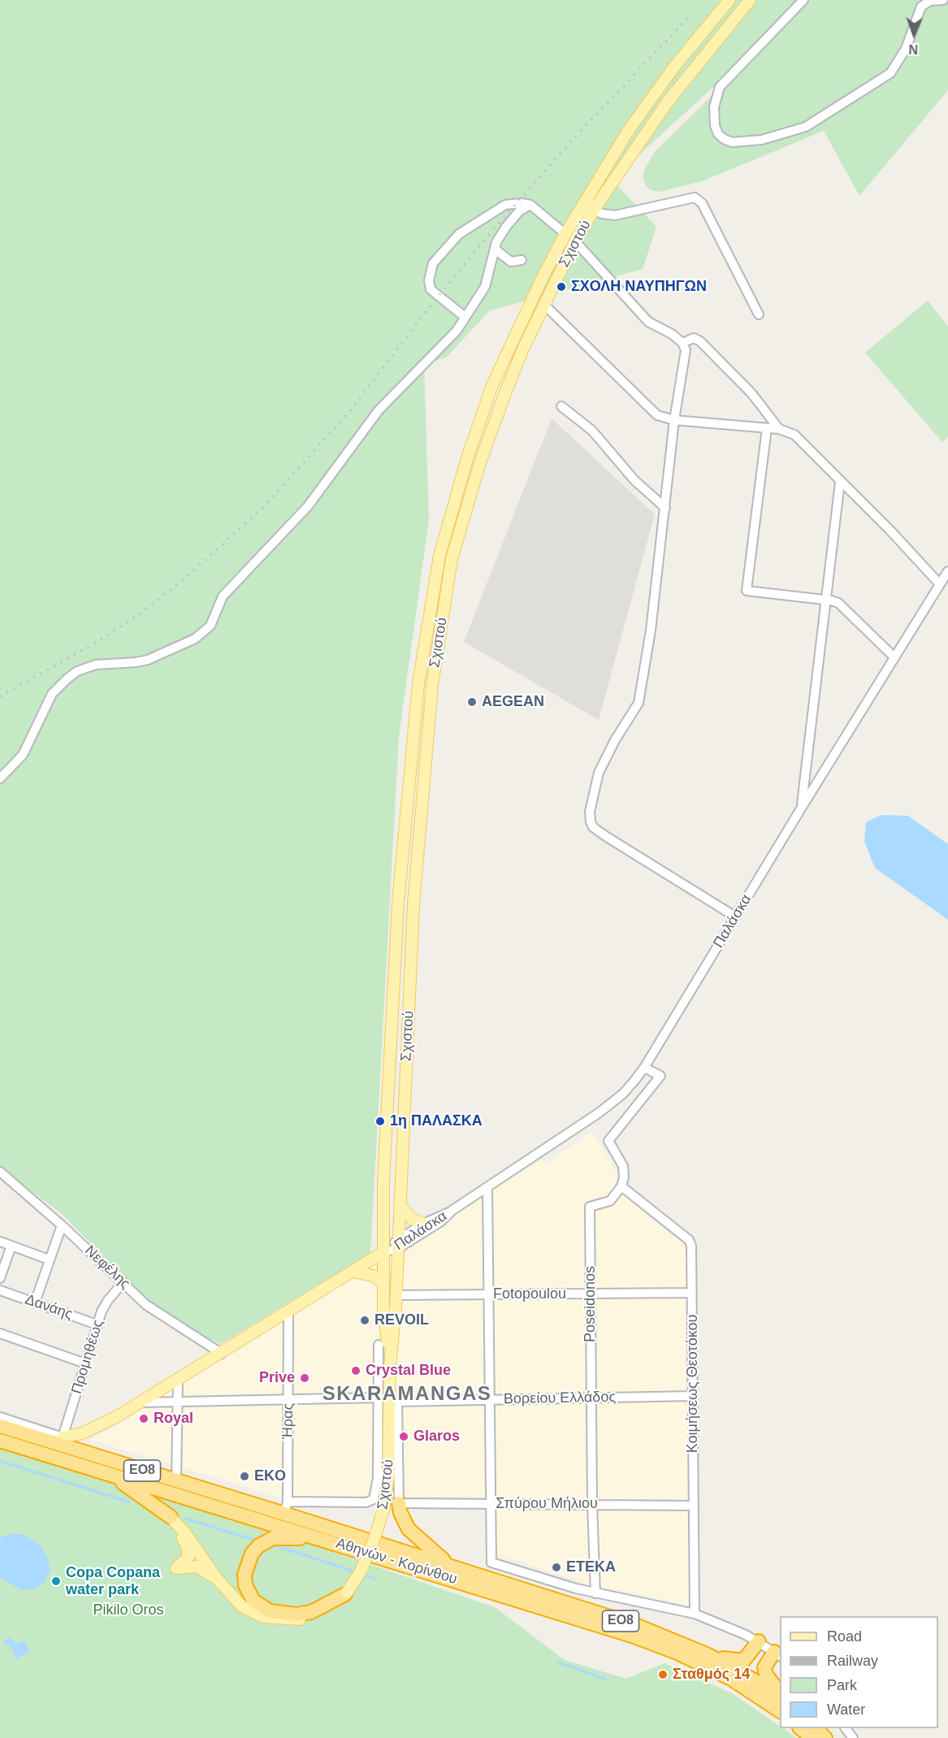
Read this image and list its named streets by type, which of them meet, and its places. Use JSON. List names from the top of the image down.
{
  "streets": {
    "highway": ["ΕΟ8", "Αθηνών - Κορίνθου"],
    "main road": ["Σχιστού"],
    "street": [
      "Παλάσκα",
      "Νεφέλης",
      "Fotopoulou",
      "Poseidonos",
      "Δανάης",
      "Προμηθέως",
      "Κοιμήσεως Θεοτόκου",
      "Βορείου Ελλάδος",
      "Ήρας",
      "Σπύρου Μήλιου"
    ]
  },
  "crossings": [
    ["Σχιστού", "Παλάσκα"],
    ["Σχιστού", "Fotopoulou"],
    ["Σχιστού", "Βορείου Ελλάδος"],
    ["Σχιστού", "Ήρας"],
    ["Σχιστού", "Σπύρου Μήλιου"],
    ["Σχιστού", "Αθηνών - Κορίνθου"],
    ["Νεφέλης", "Προμηθέως"],
    ["Fotopoulou", "Poseidonos"],
    ["Fotopoulou", "Κοιμήσεως Θεοτόκου"],
    ["Poseidonos", "Κοιμήσεως Θεοτόκου"],
    ["Poseidonos", "Βορείου Ελλάδος"],
    ["Poseidonos", "Σπύρου Μήλιου"],
    ["Δανάης", "Προμηθέως"],
    ["Κοιμήσεως Θεοτόκου", "Βορείου Ελλάδος"],
    ["Κοιμήσεως Θεοτόκου", "Σπύρου Μήλιου"],
    ["Ήρας", "Αθηνών - Κορίνθου"]
  ],
  "districts": ["SKARAMANGAS"],
  "parks": ["Pikilo Oros"],
  "places": [
    "ΣΧΟΛΗ ΝΑΥΠΗΓΩΝ",
    "AEGEAN",
    "1η ΠΑΛΑΣΚΑ",
    "REVOIL",
    "Crystal Blue",
    "Prive",
    "Royal",
    "Glaros",
    "EKO",
    "ETEKA",
    "Copa Copana water park",
    "Σταθμός 14"
  ],
  "legend": [
    "Road",
    "Railway",
    "Park",
    "Water"
  ],
  "north": "bottom"
}
